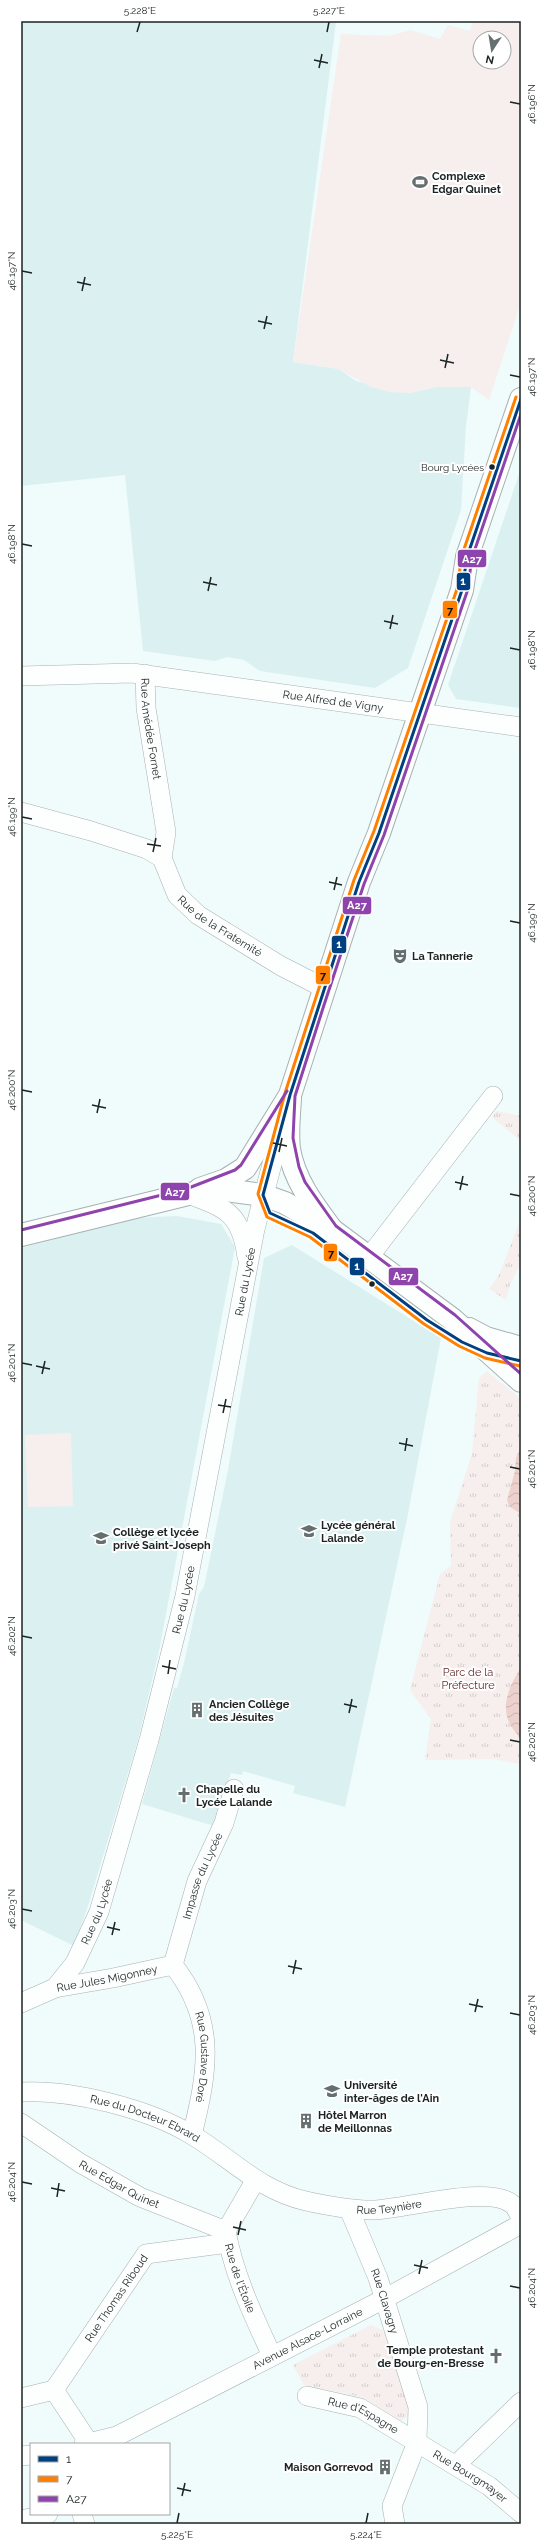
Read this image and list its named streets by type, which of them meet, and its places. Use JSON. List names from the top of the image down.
{
  "streets": {
    "street": [
      "Rue Alfred de Vigny",
      "Rue Amédée Fornet",
      "Rue de la Fraternité",
      "Rue du Lycée",
      "Impasse du Lycée",
      "Rue Jules Migonney",
      "Rue Gustave Doré",
      "Rue du Docteur Ebrard",
      "Rue Edgar Quinet",
      "Rue Teynière",
      "Rue de l'Étoile",
      "Rue Thomas Riboud",
      "Rue Clavagry",
      "Avenue Alsace-Lorraine",
      "Rue d'Espagne",
      "Rue Bourgmayer"
    ]
  },
  "crossings": [
    ["Rue Alfred de Vigny", "Rue Amédée Fornet"],
    ["Rue Amédée Fornet", "Rue de la Fraternité"],
    ["Rue du Lycée", "Rue Jules Migonney"],
    ["Impasse du Lycée", "Rue Jules Migonney"],
    ["Rue Jules Migonney", "Rue Gustave Doré"],
    ["Rue Gustave Doré", "Rue du Docteur Ebrard"],
    ["Rue du Docteur Ebrard", "Rue Teynière"],
    ["Rue du Docteur Ebrard", "Rue de l'Étoile"],
    ["Rue Edgar Quinet", "Rue de l'Étoile"],
    ["Rue Edgar Quinet", "Rue Thomas Riboud"],
    ["Rue Teynière", "Rue de l'Étoile"],
    ["Rue Teynière", "Rue Clavagry"],
    ["Rue de l'Étoile", "Rue Thomas Riboud"],
    ["Rue de l'Étoile", "Avenue Alsace-Lorraine"],
    ["Rue Clavagry", "Avenue Alsace-Lorraine"],
    ["Rue Clavagry", "Rue d'Espagne"],
    ["Rue Clavagry", "Rue Bourgmayer"],
    ["Rue d'Espagne", "Rue Bourgmayer"]
  ],
  "parks": ["Parc de la Préfecture"],
  "places": {
    "sports": ["Complexe Edgar Quinet"],
    "other": ["Bourg Lycées"],
    "theatre": ["La Tannerie"],
    "school or university": ["Lycée général Lalande", "Collège et lycée privé Saint-Joseph", "Université inter-âges de l'Ain"],
    "building": ["Ancien Collège des Jésuites", "Hôtel Marron de Meillonnas", "Maison Gorrevod"],
    "church": ["Chapelle du Lycée Lalande", "Temple protestant de Bourg-en-Bresse"]
  },
  "lines": ["transit line 7", "transit line 1", "transit line A27"],
  "legend": ["1", "7", "A27"],
  "north": "bottom",
  "coordinates": [
    "5.228°E",
    "5.227°E",
    "46.196°N",
    "46.197°N",
    "46.198°N",
    "46.199°N",
    "46.200°N",
    "46.201°N",
    "46.202°N",
    "46.203°N",
    "46.204°N",
    "5.225°E",
    "5.224°E"
  ]
}
